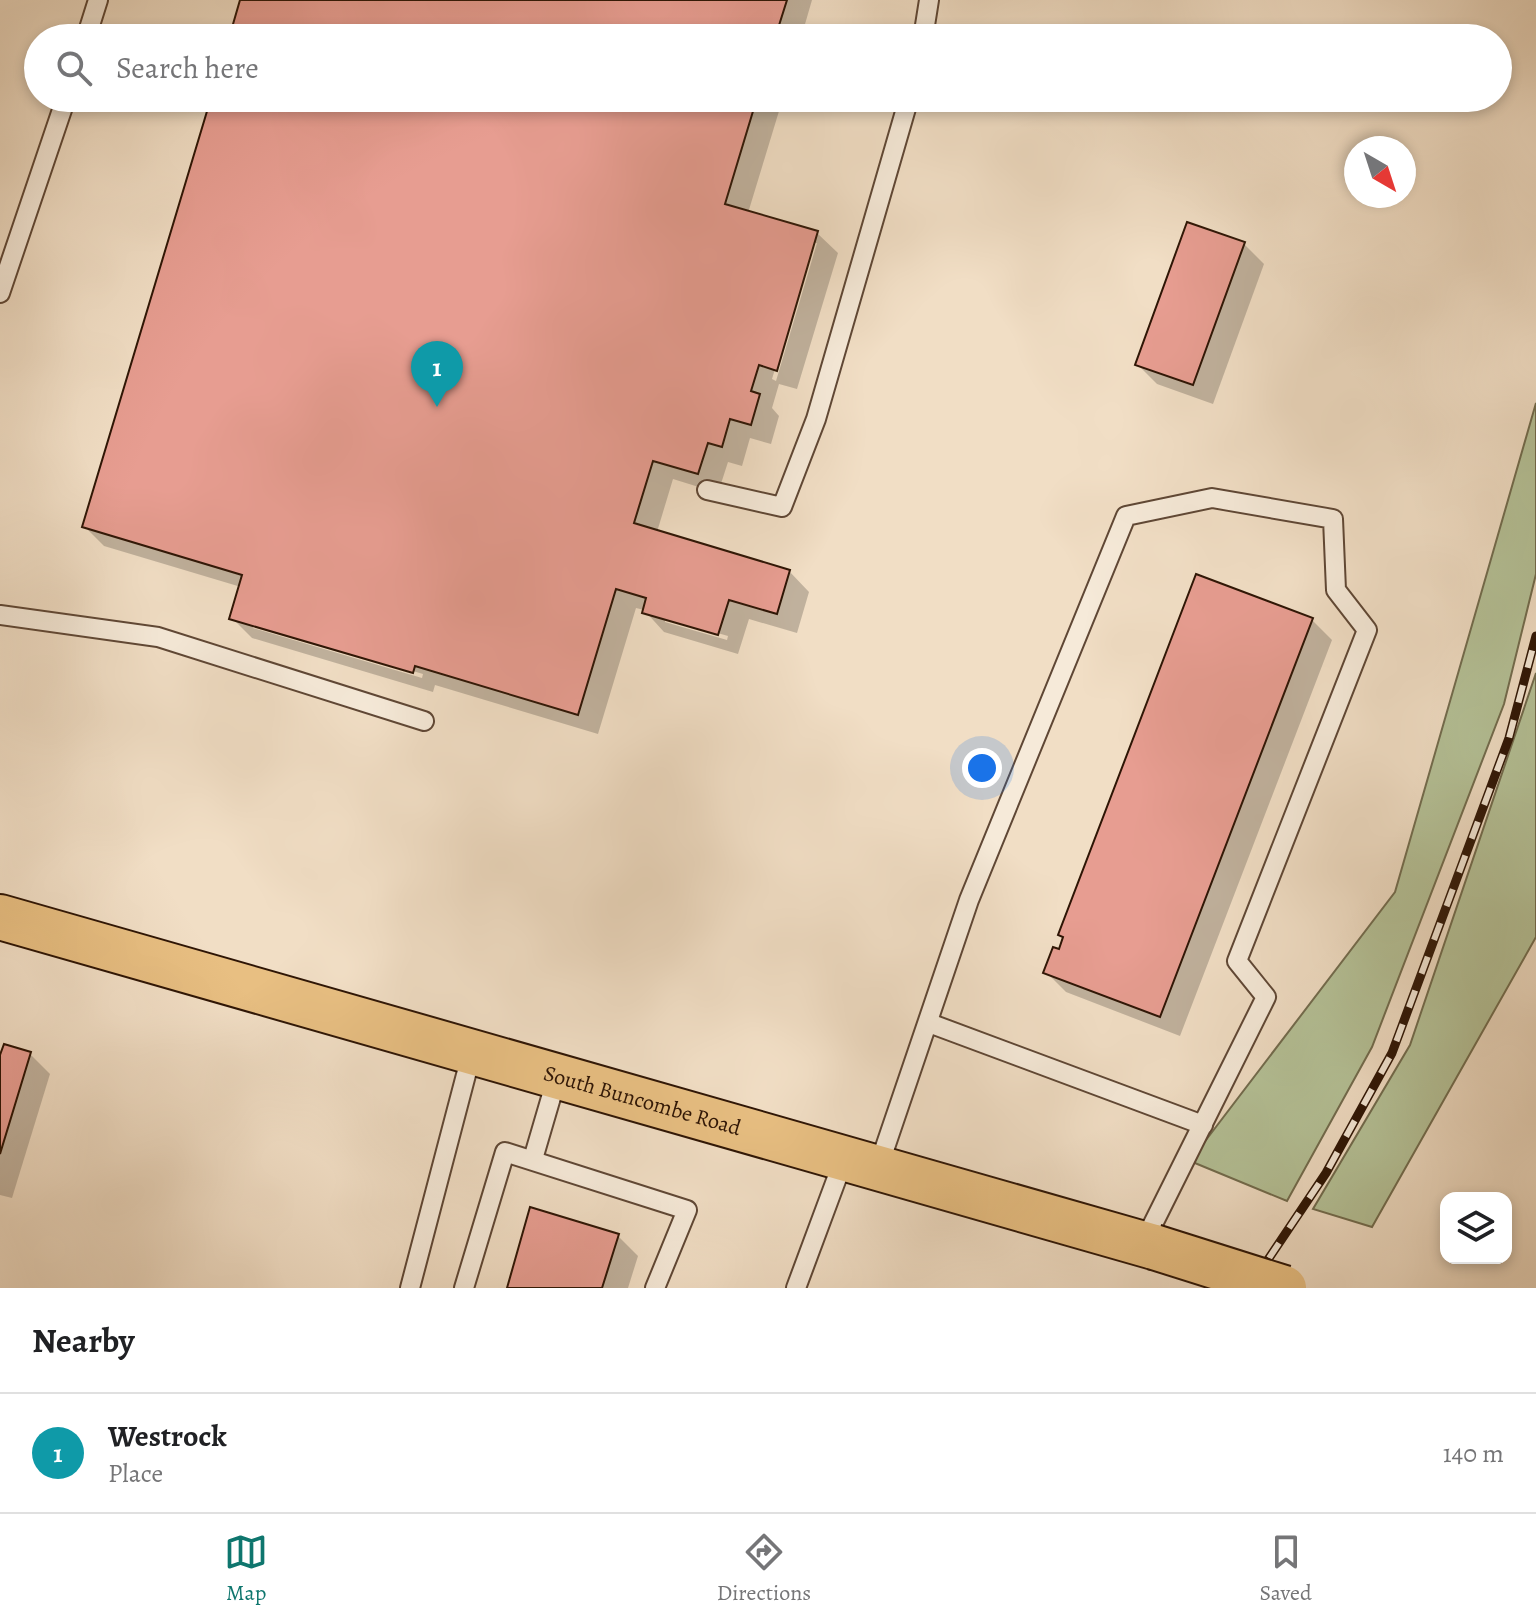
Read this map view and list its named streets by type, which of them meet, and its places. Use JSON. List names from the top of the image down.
{
  "streets": {
    "main road": ["South Buncombe Road"]
  },
  "north": "bottom right",
  "page": {
    "search": "Search here",
    "pins": "1",
    "heading": "Nearby",
    "list": [
      {
        "mark": "1",
        "name": "Westrock",
        "note": "Place",
        "value": "140 m"
      }
    ],
    "nav": ["Map", "Directions", "Saved"]
  }
}
